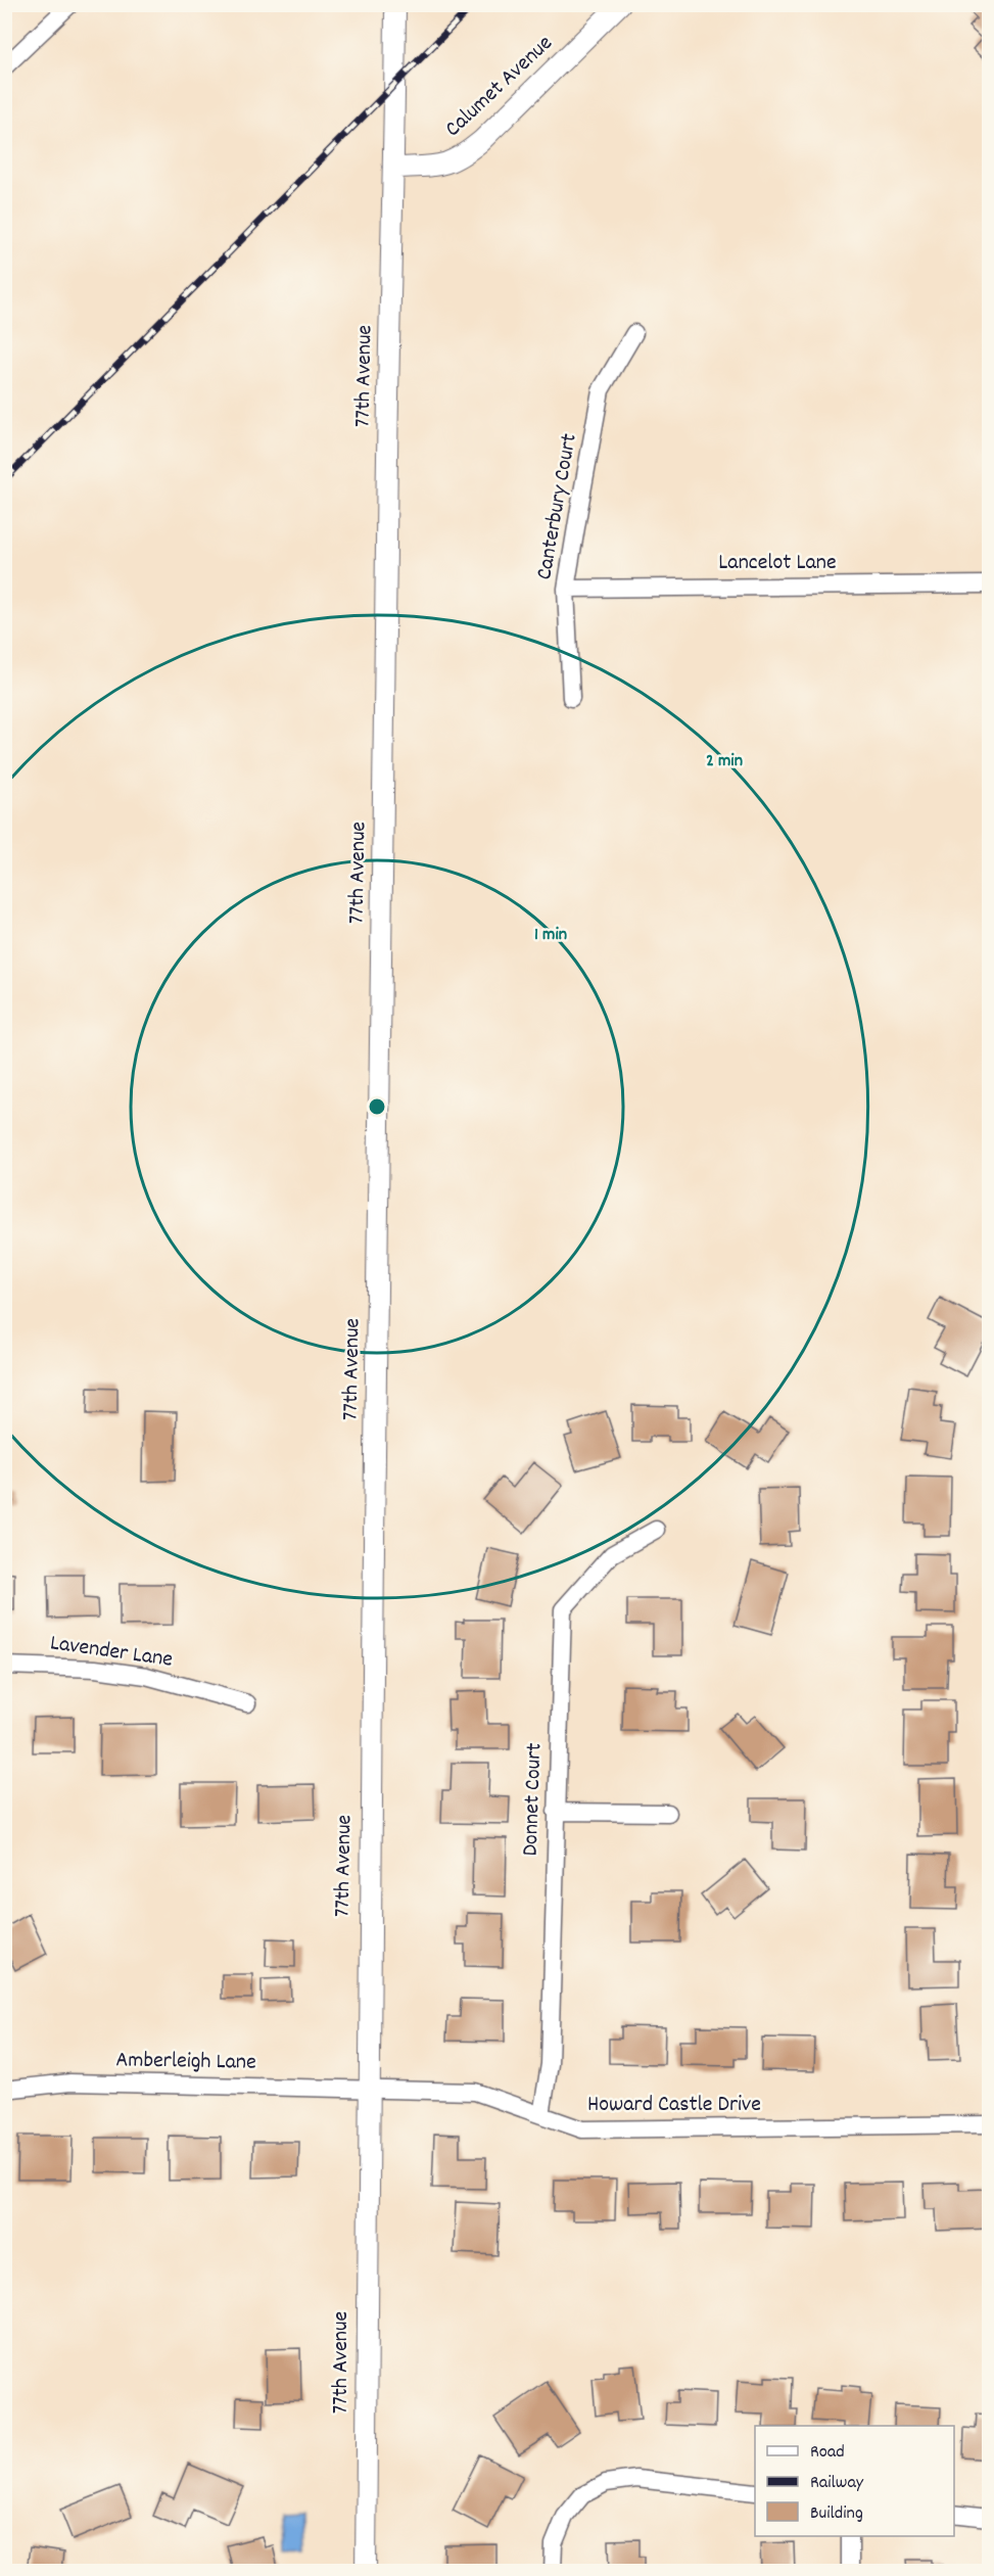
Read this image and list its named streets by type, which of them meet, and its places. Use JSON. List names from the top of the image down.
{
  "streets": {
    "street": [
      "Calumet Avenue",
      "77th Avenue",
      "Canterbury Court",
      "Lancelot Lane",
      "Lavender Lane",
      "Donnet Court",
      "Amberleigh Lane",
      "Howard Castle Drive"
    ]
  },
  "crossings": [
    ["Calumet Avenue", "77th Avenue"],
    ["77th Avenue", "Amberleigh Lane"],
    ["77th Avenue", "Howard Castle Drive"],
    ["Canterbury Court", "Lancelot Lane"],
    ["Donnet Court", "Howard Castle Drive"],
    ["Amberleigh Lane", "Howard Castle Drive"]
  ],
  "legend": ["Road", "Railway", "Building"],
  "rings": ["2 min", "1 min"]
}
